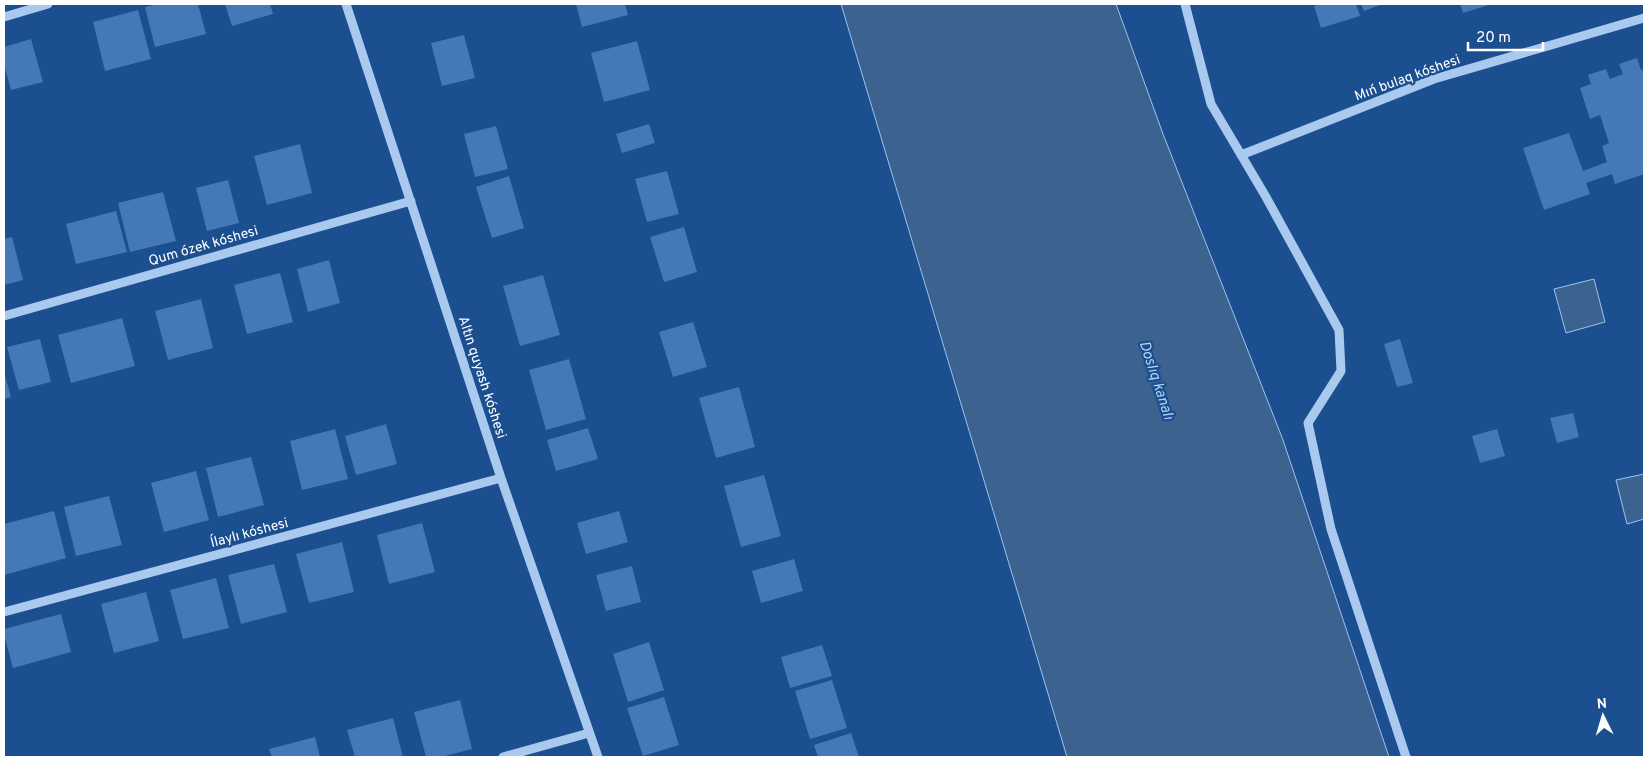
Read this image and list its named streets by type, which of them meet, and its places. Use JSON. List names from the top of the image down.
{
  "streets": {
    "street": [
      "Mıń bulaq kóshesi",
      "Qum ózek kóshesi",
      "Altın quyash kóshesi",
      "Ílaylı kóshesi"
    ]
  },
  "crossings": [
    ["Qum ózek kóshesi", "Altın quyash kóshesi"],
    ["Altın quyash kóshesi", "Ílaylı kóshesi"]
  ],
  "water": ["Doslıq kanalı"],
  "scale_bar": "20 m",
  "north": "top"
}
